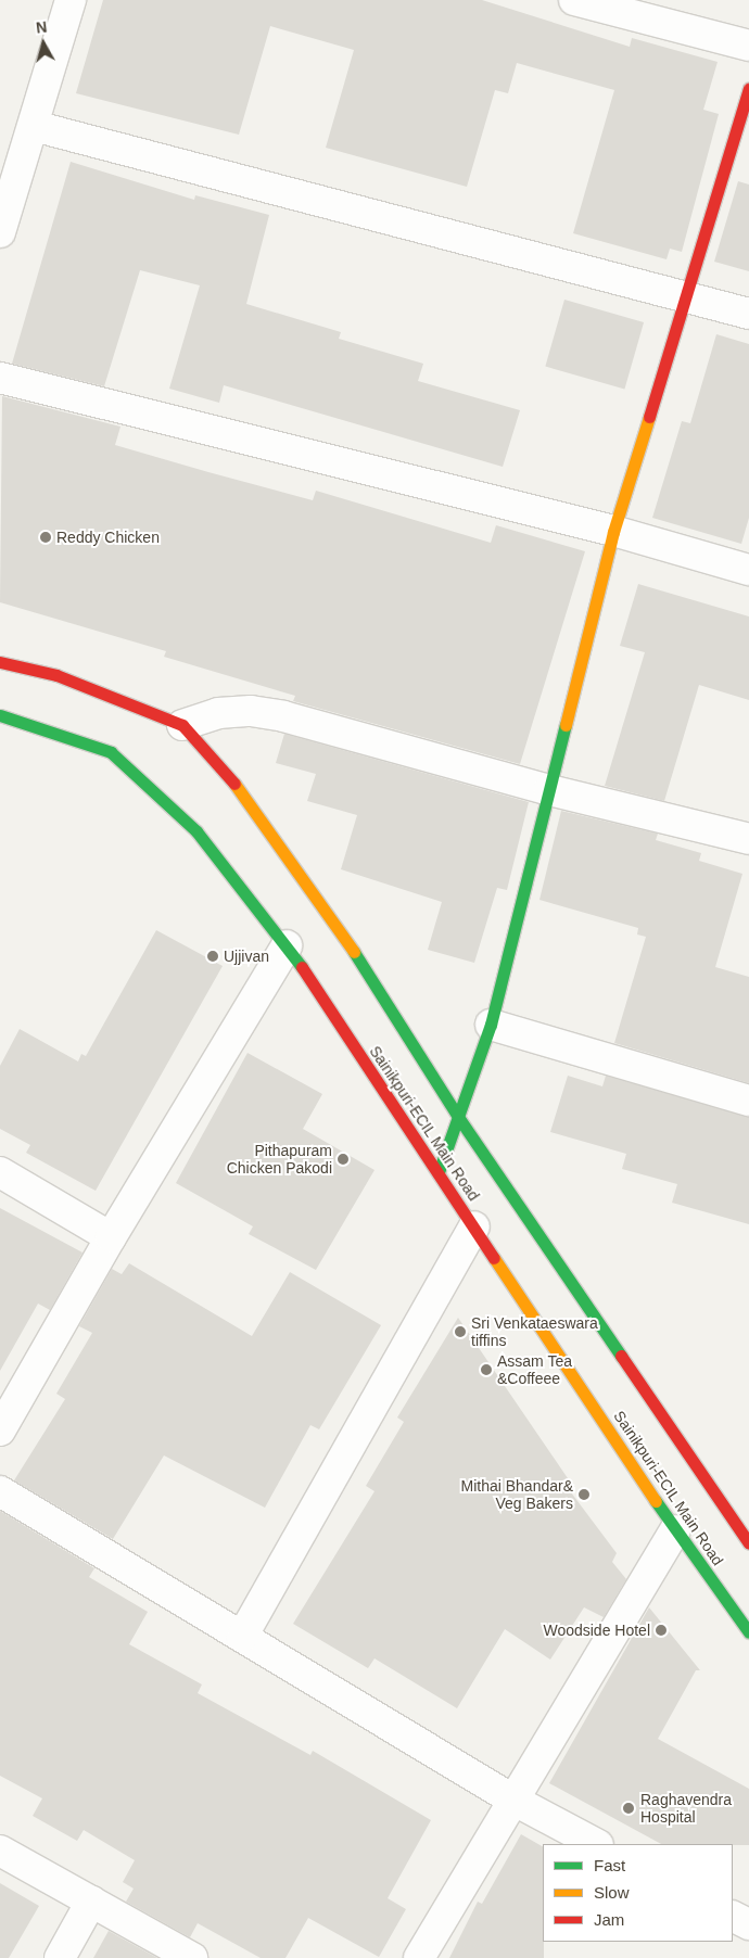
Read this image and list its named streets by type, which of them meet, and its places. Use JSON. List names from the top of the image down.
{
  "streets": {
    "main road": ["Sainikpuri-ECIL Main Road"]
  },
  "places": [
    "Reddy Chicken",
    "Ujjivan",
    "Pithapuram Chicken Pakodi",
    "Sri Venkataeswara tiffins",
    "Assam Tea &Coffeee",
    "Mithai Bhandar& Veg Bakers",
    "Woodside Hotel",
    "Raghavendra Hospital"
  ],
  "legend": ["Fast", "Slow", "Jam"],
  "north": "top"
}
